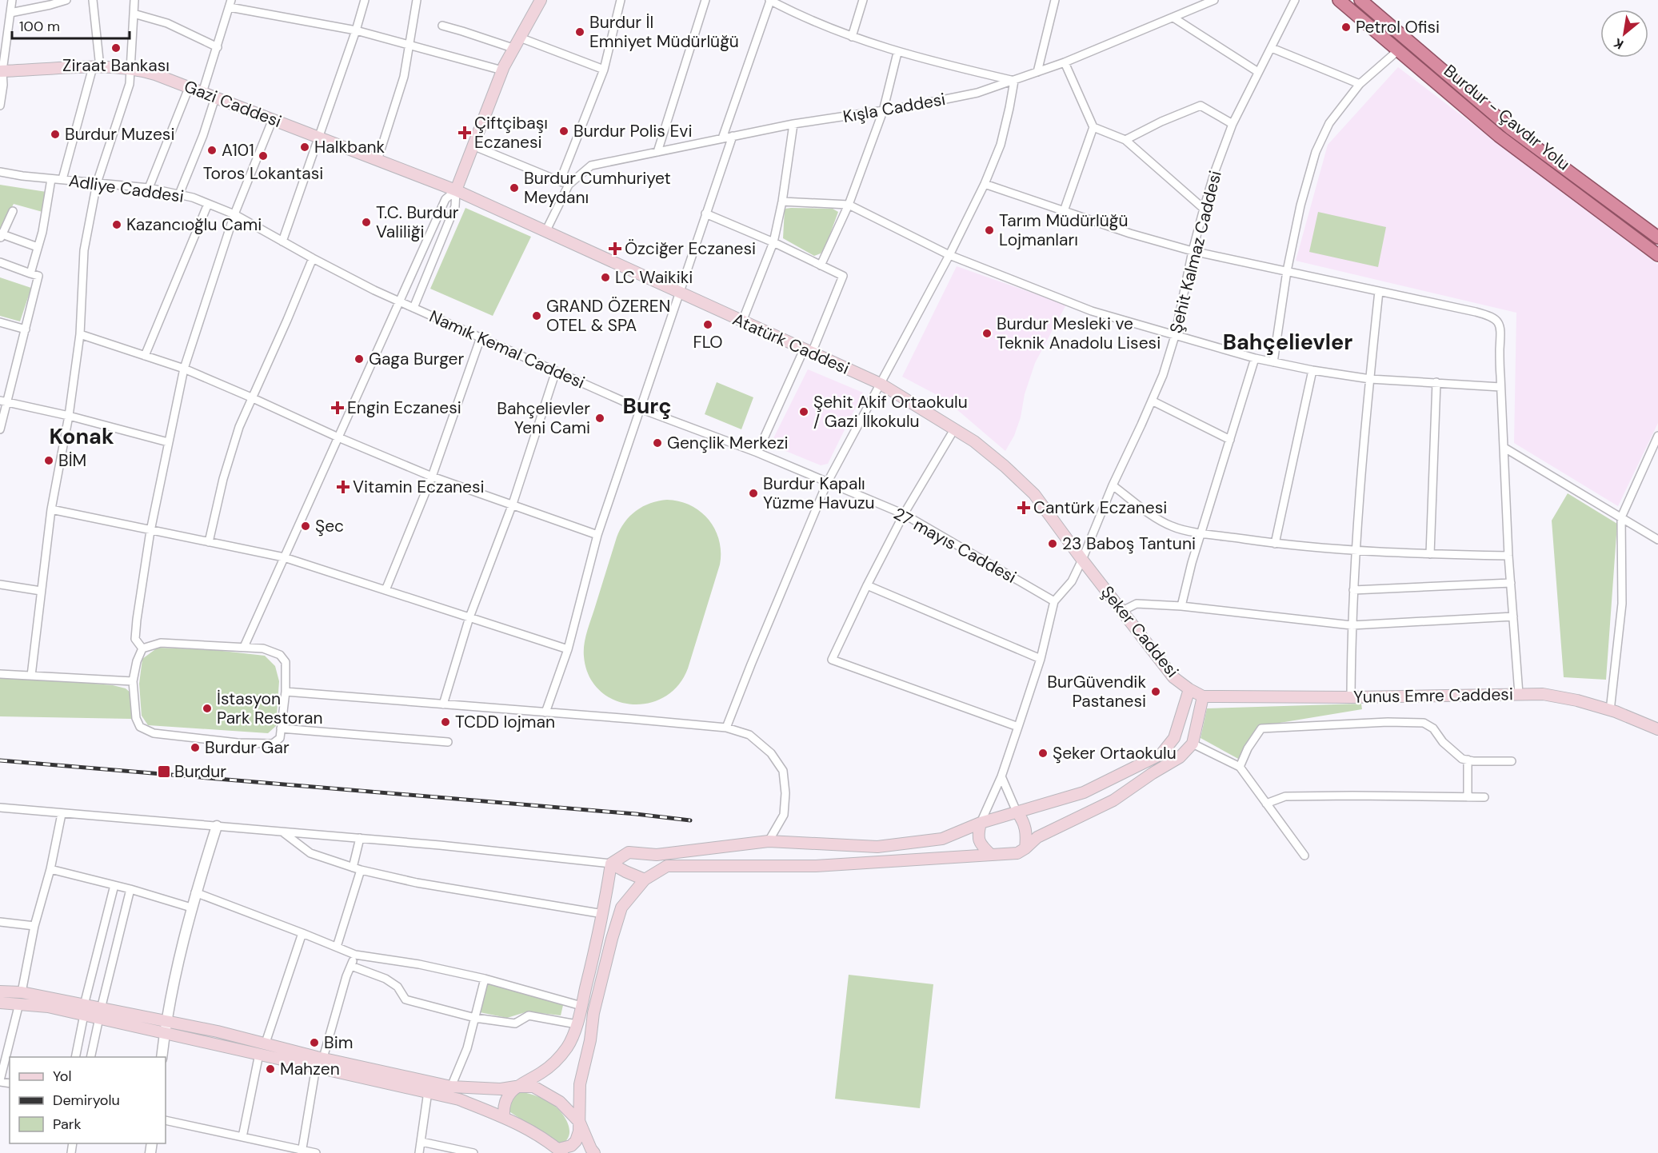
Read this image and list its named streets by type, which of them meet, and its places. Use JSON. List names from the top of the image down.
{
  "streets": {
    "highway": ["Burdur - Çavdır Yolu"],
    "main road": [
      "Gazi Caddesi",
      "Atatürk Caddesi",
      "Şeker Caddesi",
      "Yunus Emre Caddesi"
    ],
    "street": [
      "Kışla Caddesi",
      "Adliye Caddesi",
      "Şehit Kalmaz Caddesi",
      "Namık Kemal Caddesi",
      "27 mayıs Caddesi"
    ]
  },
  "crossings": [
    ["Gazi Caddesi", "Atatürk Caddesi"],
    ["Adliye Caddesi", "Namık Kemal Caddesi"],
    ["Şehit Kalmaz Caddesi", "Atatürk Caddesi"],
    ["Şehit Kalmaz Caddesi", "27 mayıs Caddesi"],
    ["Şehit Kalmaz Caddesi", "Şeker Caddesi"],
    ["Atatürk Caddesi", "Şeker Caddesi"],
    ["Namık Kemal Caddesi", "27 mayıs Caddesi"],
    ["Şeker Caddesi", "Yunus Emre Caddesi"]
  ],
  "districts": ["Bahçelievler", "Burç", "Konak"],
  "places": {
    "other": [
      "Petrol Ofisi",
      "Burdur İl Emniyet Müdürlüğü",
      "Ziraat Bankası",
      "Burdur Polis Evi",
      "Burdur Muzesi",
      "Halkbank",
      "A101",
      "Toros Lokantasi",
      "Burdur Cumhuriyet Meydanı",
      "T.C. Burdur Valiliği",
      "Kazancıoğlu Cami",
      "Tarım Müdürlüğü Lojmanları",
      "LC Waikiki",
      "GRAND ÖZEREN OTEL & SPA",
      "FLO",
      "Burdur Mesleki ve Teknik Anadolu Lisesi",
      "Gaga Burger",
      "Şehit Akif Ortaokulu / Gazi İlkokulu",
      "Bahçelievler Yeni Cami",
      "Gençlik Merkezi",
      "BİM",
      "Burdur Kapalı Yüzme Havuzu",
      "Şec",
      "23 Baboş Tantuni",
      "BurGüvendik Pastanesi",
      "İstasyon Park Restoran",
      "TCDD lojman",
      "Burdur Gar",
      "Şeker Ortaokulu",
      "Bim",
      "Mahzen"
    ],
    "health": [
      "Çiftçibaşı Eczanesi",
      "Özciğer Eczanesi",
      "Engin Eczanesi",
      "Vitamin Eczanesi",
      "Cantürk Eczanesi"
    ],
    "transit": ["Burdur"]
  },
  "legend": ["Yol", "Demiryolu", "Park"],
  "scale_bar": "100 m",
  "north": "bottom left"
}
